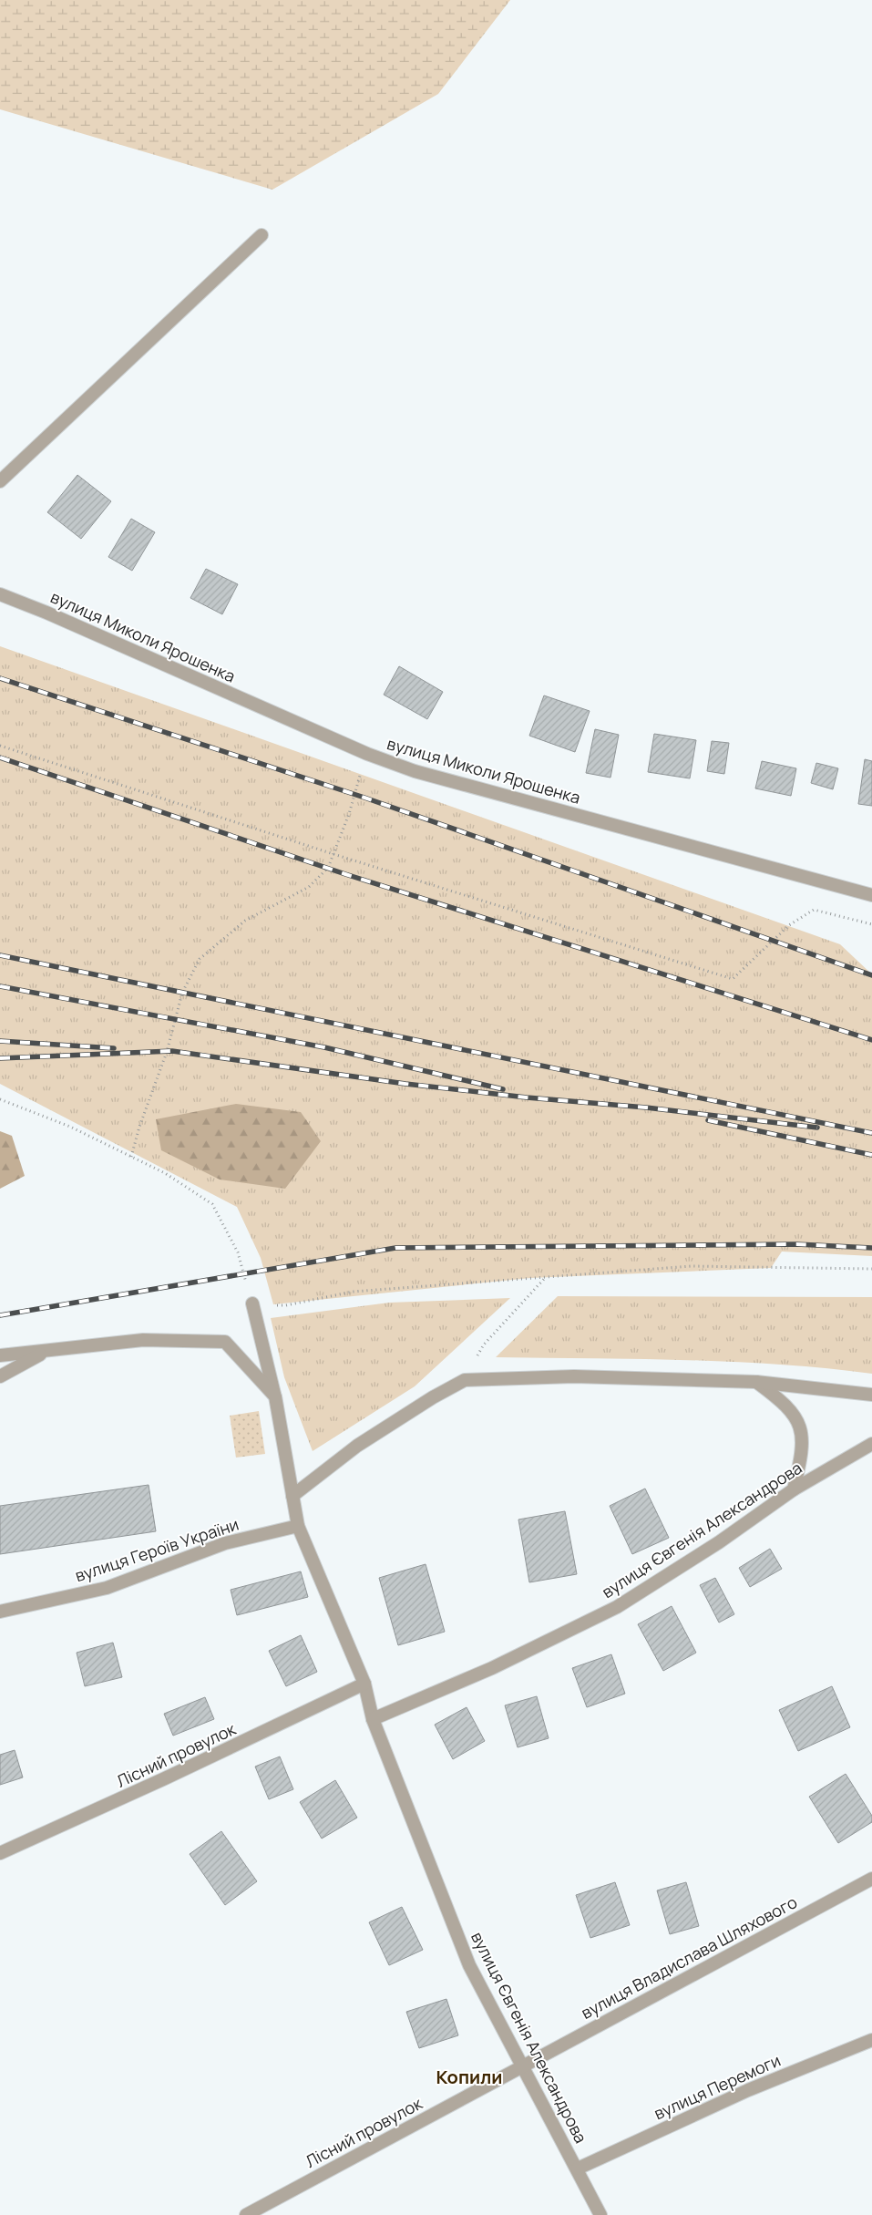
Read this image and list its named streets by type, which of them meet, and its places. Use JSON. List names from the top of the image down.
{
  "streets": {
    "street": [
      "вулиця Миколи Ярошенка",
      "вулиця Євгенія Александрова",
      "вулиця Героїв України",
      "Лісний провулок",
      "вулиця Владислава Шляхового",
      "вулиця Перемоги"
    ]
  },
  "crossings": [
    ["вулиця Євгенія Александрова", "вулиця Героїв України"],
    ["вулиця Євгенія Александрова", "Лісний провулок"],
    ["вулиця Євгенія Александрова", "вулиця Владислава Шляхового"],
    ["вулиця Євгенія Александрова", "вулиця Перемоги"],
    ["Лісний провулок", "вулиця Владислава Шляхового"]
  ],
  "districts": ["Копили"]
}
